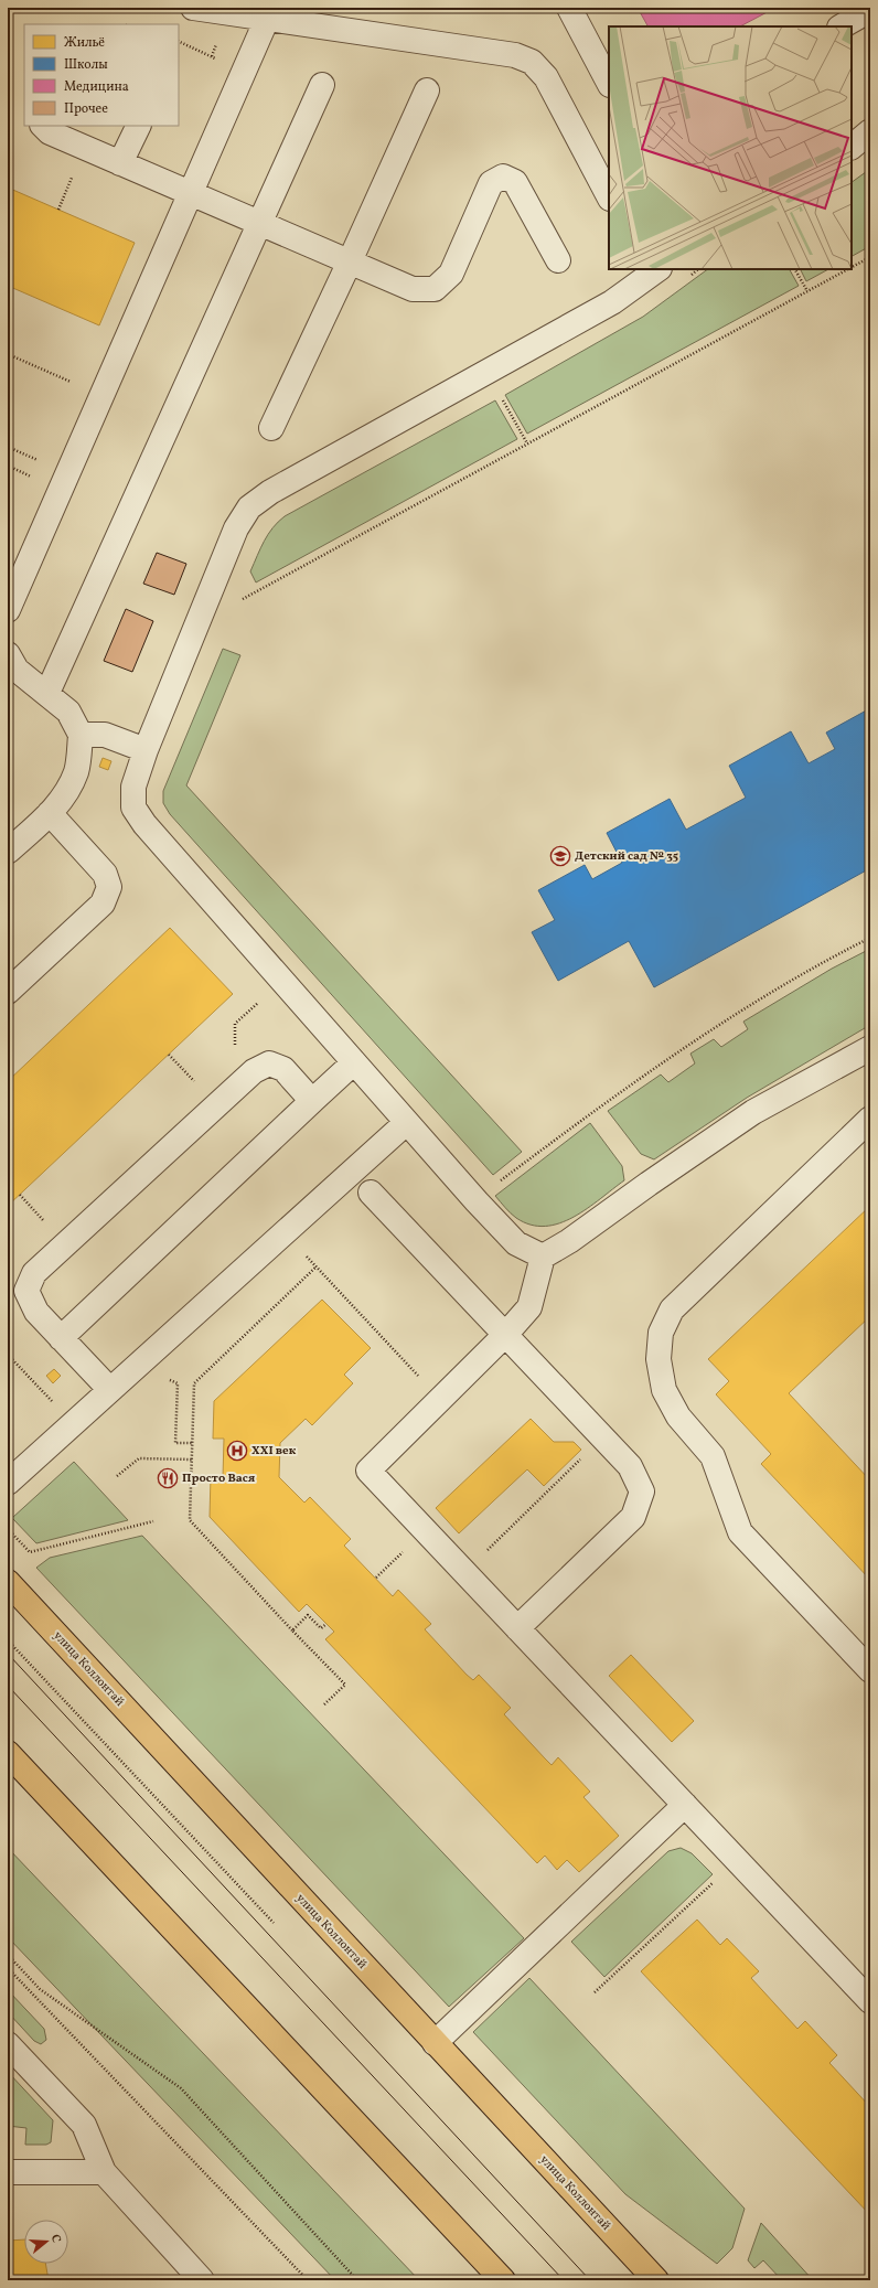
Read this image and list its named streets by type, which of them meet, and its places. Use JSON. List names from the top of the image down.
{
  "streets": {
    "main road": ["улица Коллонтай"]
  },
  "places": {
    "school or university": ["Детский сад № 35"],
    "hospital": ["XXI век"],
    "restaurant": ["Просто Вася"]
  },
  "legend": [
    "Жильё",
    "Школы",
    "Медицина",
    "Прочее"
  ],
  "north": "right"
}
